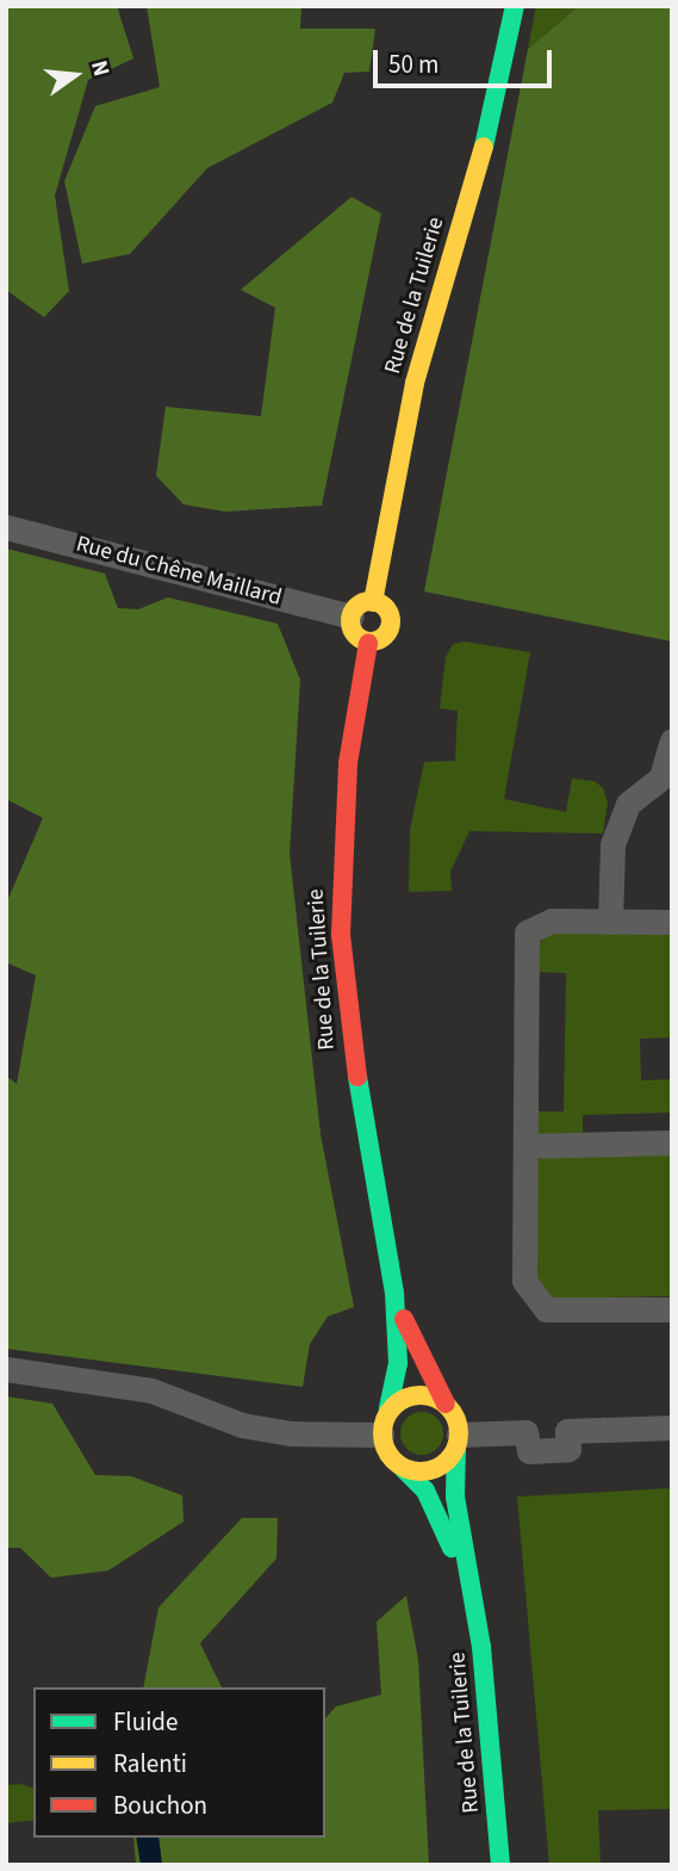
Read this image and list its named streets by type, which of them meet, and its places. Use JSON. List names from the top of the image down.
{
  "streets": {
    "street": ["Rue de la Tuilerie", "Rue du Chêne Maillard"]
  },
  "crossings": [
    ["Rue de la Tuilerie", "Rue du Chêne Maillard"]
  ],
  "legend": ["Fluide", "Ralenti", "Bouchon"],
  "scale_bar": "50 m",
  "north": "right"
}
